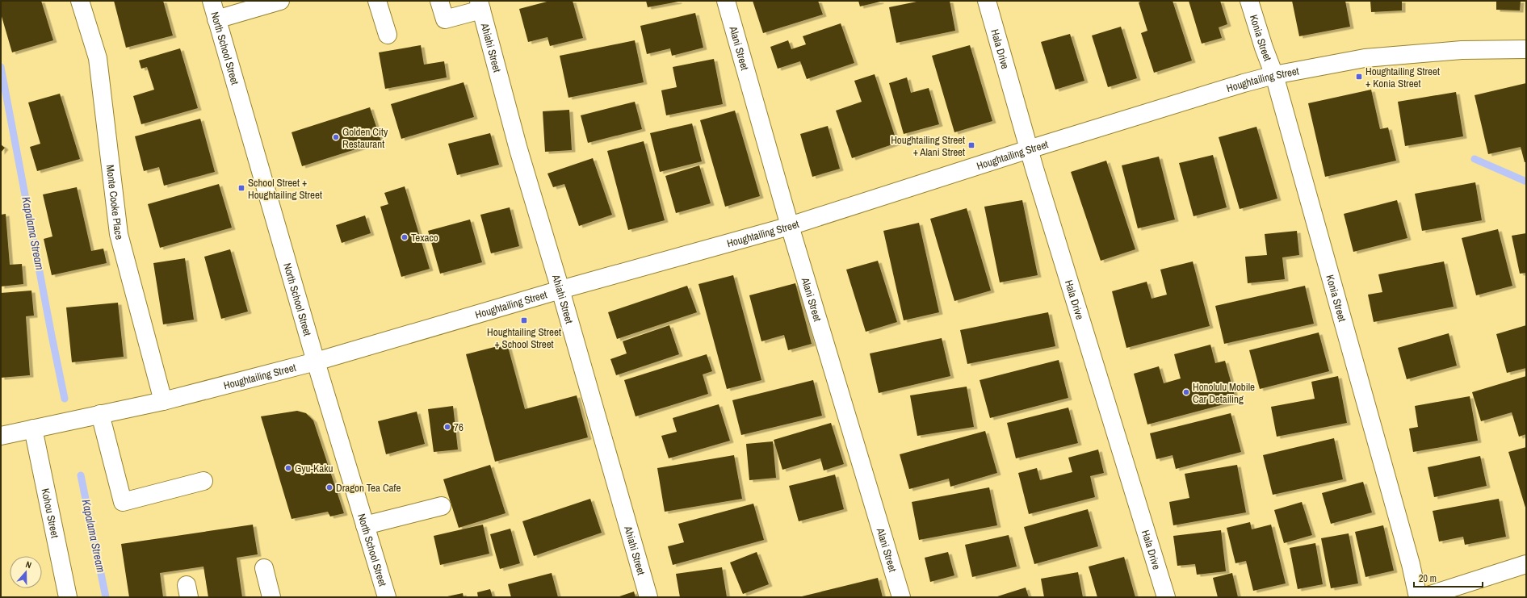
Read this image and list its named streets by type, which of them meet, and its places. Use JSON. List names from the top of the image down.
{
  "streets": {
    "street": [
      "Konia Street",
      "Ahiahi Street",
      "North School Street",
      "Alani Street",
      "Hala Drive",
      "Houghtailing Street",
      "Monte Cooke Place",
      "Kohou Street"
    ]
  },
  "crossings": [
    ["Konia Street", "Houghtailing Street"],
    ["Ahiahi Street", "Houghtailing Street"],
    ["North School Street", "Houghtailing Street"],
    ["Alani Street", "Houghtailing Street"],
    ["Hala Drive", "Houghtailing Street"],
    ["Houghtailing Street", "Monte Cooke Place"],
    ["Houghtailing Street", "Kohou Street"]
  ],
  "water": ["Kapalama Stream"],
  "places": {
    "transit": [
      "Houghtailing Street + Konia Street",
      "Houghtailing Street + Alani Street",
      "School Street + Houghtailing Street",
      "Houghtailing Street + School Street"
    ],
    "other": [
      "Golden City Restaurant",
      "Texaco",
      "Honolulu Mobile Car Detailing",
      "76",
      "Gyu-Kaku",
      "Dragon Tea Cafe"
    ]
  },
  "scale_bar": "20 m",
  "north": "top"
}
